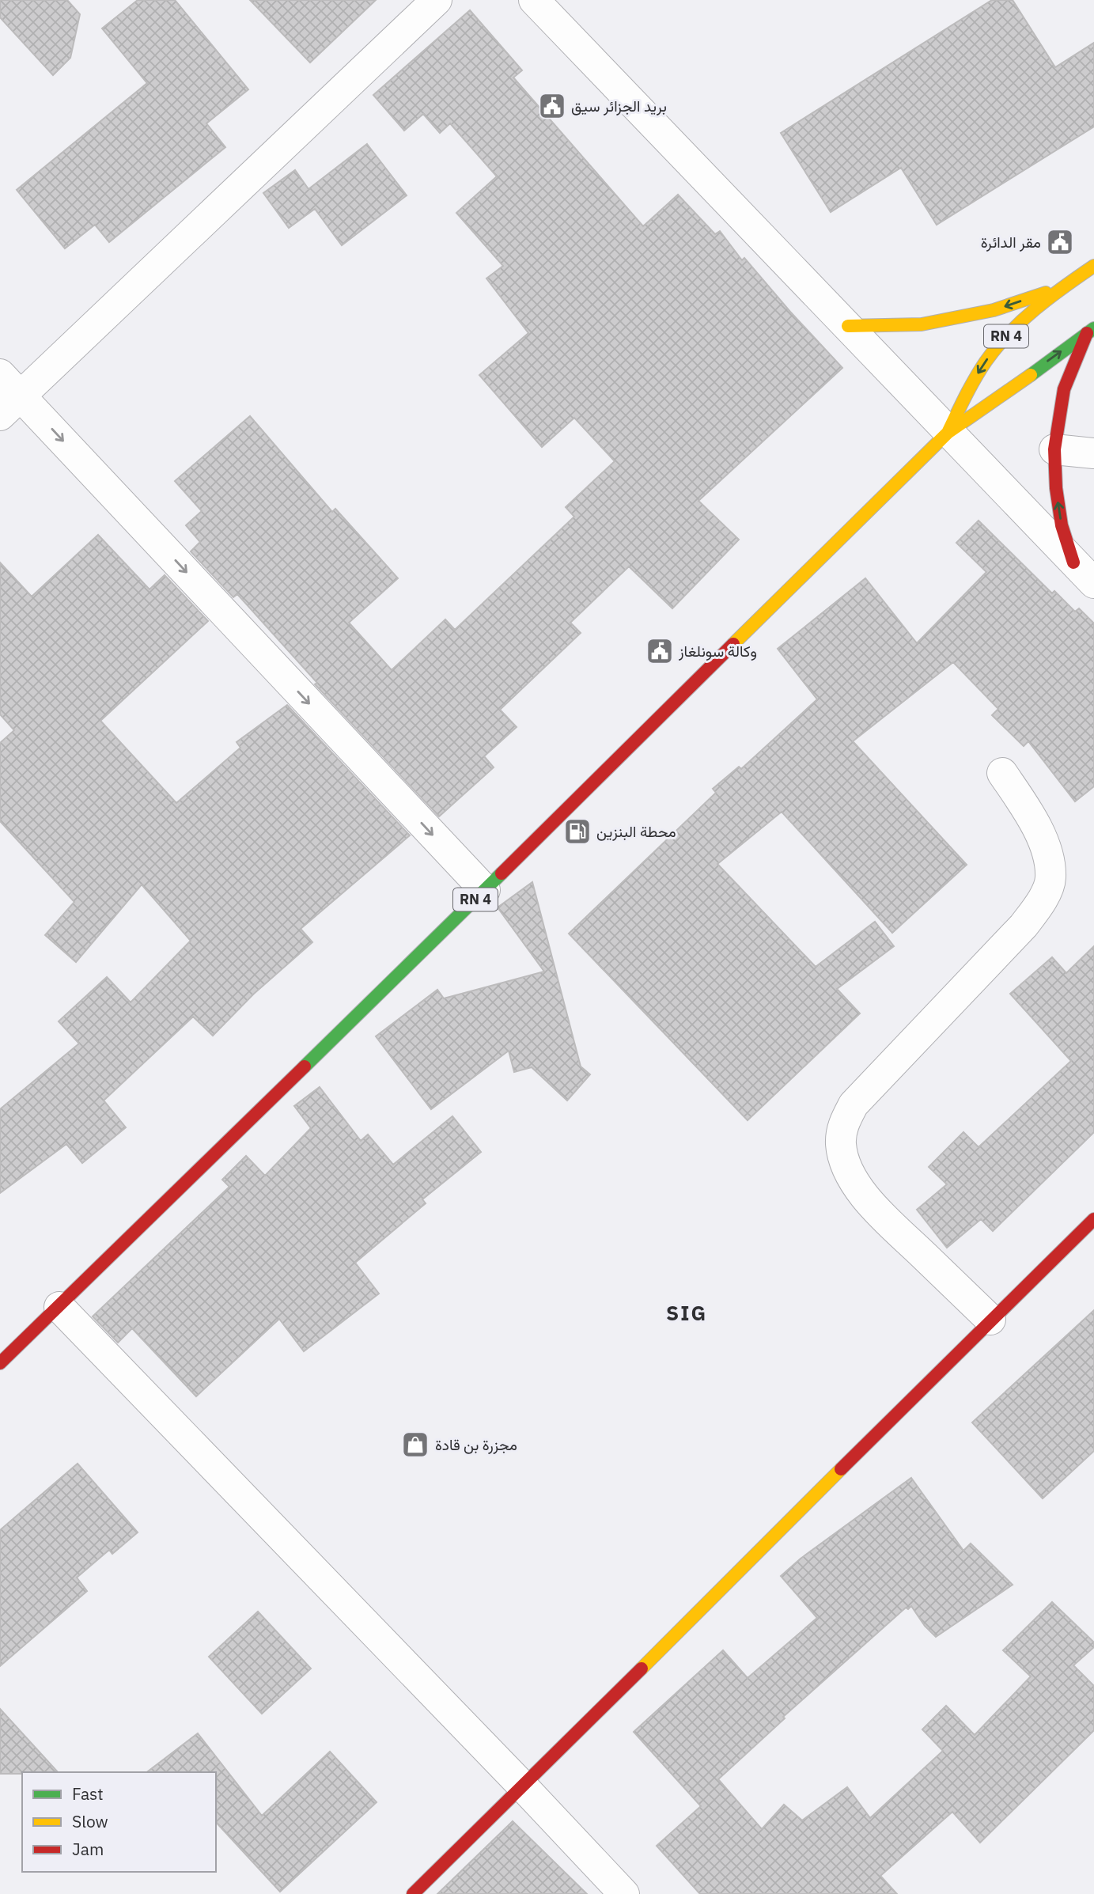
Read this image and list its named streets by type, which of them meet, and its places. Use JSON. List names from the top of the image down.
{
  "streets": {
    "main road": ["RN 4"]
  },
  "districts": ["SIG"],
  "places": {
    "public building": ["بريد الجزائر سيق", "مقر الدائرة", "وكالة سونلغاز"],
    "fuel station": ["محطة البنزين"],
    "shop": ["مجزرة بن قادة"]
  },
  "legend": ["Fast", "Slow", "Jam"]
}
